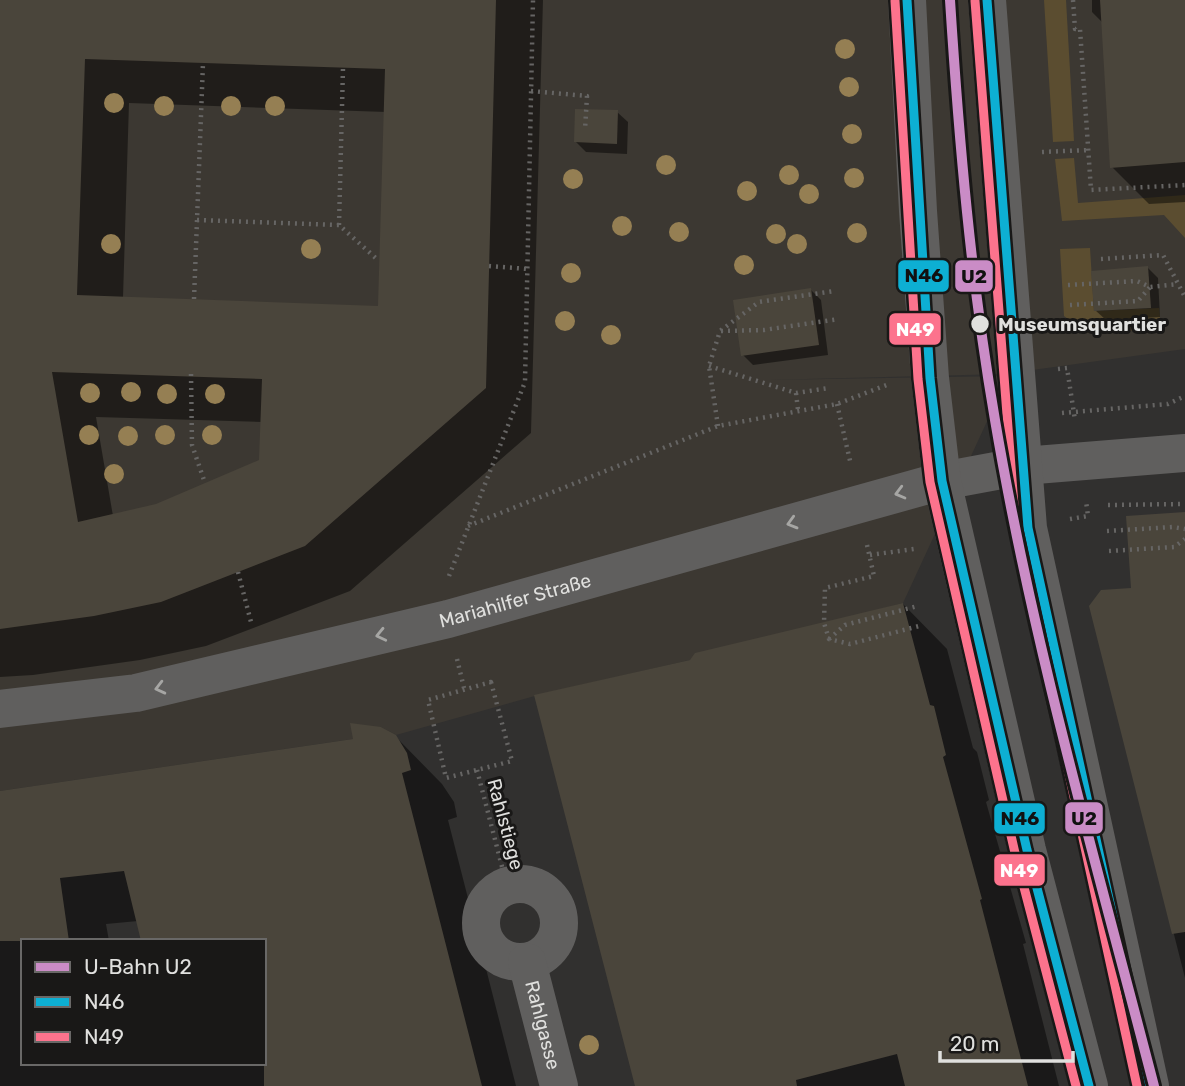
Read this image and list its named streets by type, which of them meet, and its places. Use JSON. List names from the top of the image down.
{
  "streets": {
    "main road": ["Mariahilfer Straße", "Rahlgasse"],
    "path": ["Rahlstiege"]
  },
  "crossings": [
    ["Rahlstiege", "Rahlgasse"]
  ],
  "one_way": ["Mariahilfer Straße"],
  "places": ["Museumsquartier"],
  "lines": ["metro line U2", "transit line N46", "transit line N49"],
  "legend": ["U-Bahn U2", "N46", "N49"],
  "scale_bar": "20 m"
}
